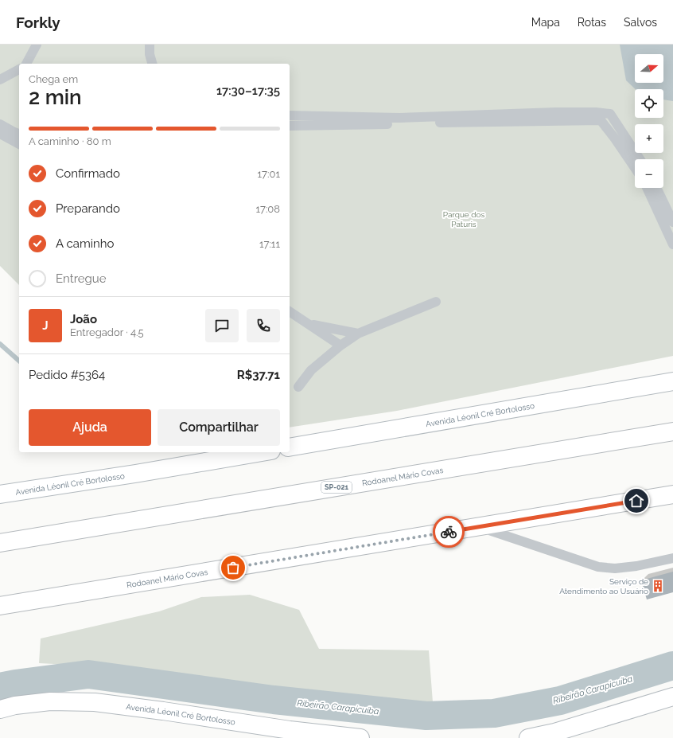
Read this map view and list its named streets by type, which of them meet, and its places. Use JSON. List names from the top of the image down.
{
  "streets": {
    "main road": ["Avenida Léonil Cré Bortolosso", "Rodoanel Mário Covas", "SP-021"]
  },
  "water": ["Ribeirão Carapicuíba"],
  "parks": ["Parque dos Paturis"],
  "places": {
    "building": ["Serviço de Atendimento ao Usuário"]
  },
  "north": "right",
  "page": {
    "header": "Forkly",
    "nav": ["Mapa", "Rotas", "Salvos"],
    "map_buttons": ["+", "−"],
    "heading": ["2 min", "Chega em", "17:30–17:35"],
    "panel": [
      "João",
      "Entregador · 4.5",
      "Pedido #5364",
      "R$37.71"
    ],
    "bar": "A caminho · 80 m",
    "list": [
      ["Confirmado", "17:01"],
      ["Preparando", "17:08"],
      ["A caminho", "17:11"],
      "Entregue"
    ],
    "round": "J",
    "buttons": ["Ajuda", "Compartilhar"]
  }
}
